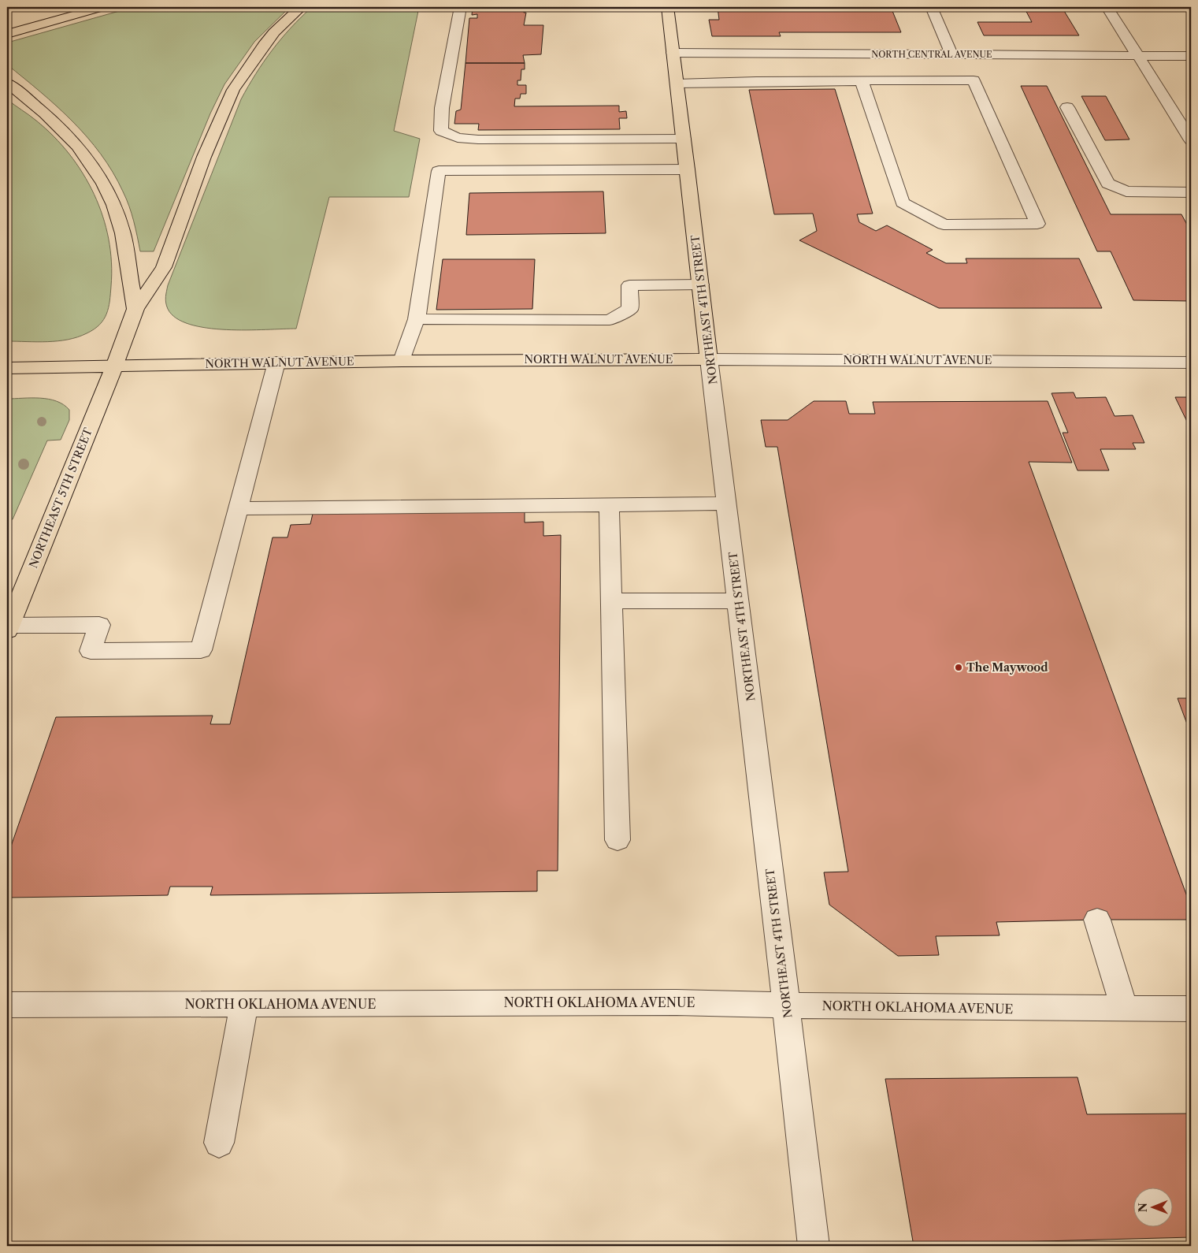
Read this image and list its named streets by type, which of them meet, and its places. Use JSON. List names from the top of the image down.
{
  "streets": {
    "main road": ["NORTHEAST 4TH STREET", "NORTH WALNUT AVENUE", "NORTHEAST 5TH STREET"],
    "street": ["NORTH CENTRAL AVENUE", "NORTH OKLAHOMA AVENUE"]
  },
  "crossings": [
    ["NORTH CENTRAL AVENUE", "NORTHEAST 4TH STREET"],
    ["NORTHEAST 4TH STREET", "NORTH WALNUT AVENUE"],
    ["NORTHEAST 4TH STREET", "NORTH OKLAHOMA AVENUE"],
    ["NORTH WALNUT AVENUE", "NORTHEAST 5TH STREET"]
  ],
  "places": ["The Maywood"],
  "north": "left"
}
